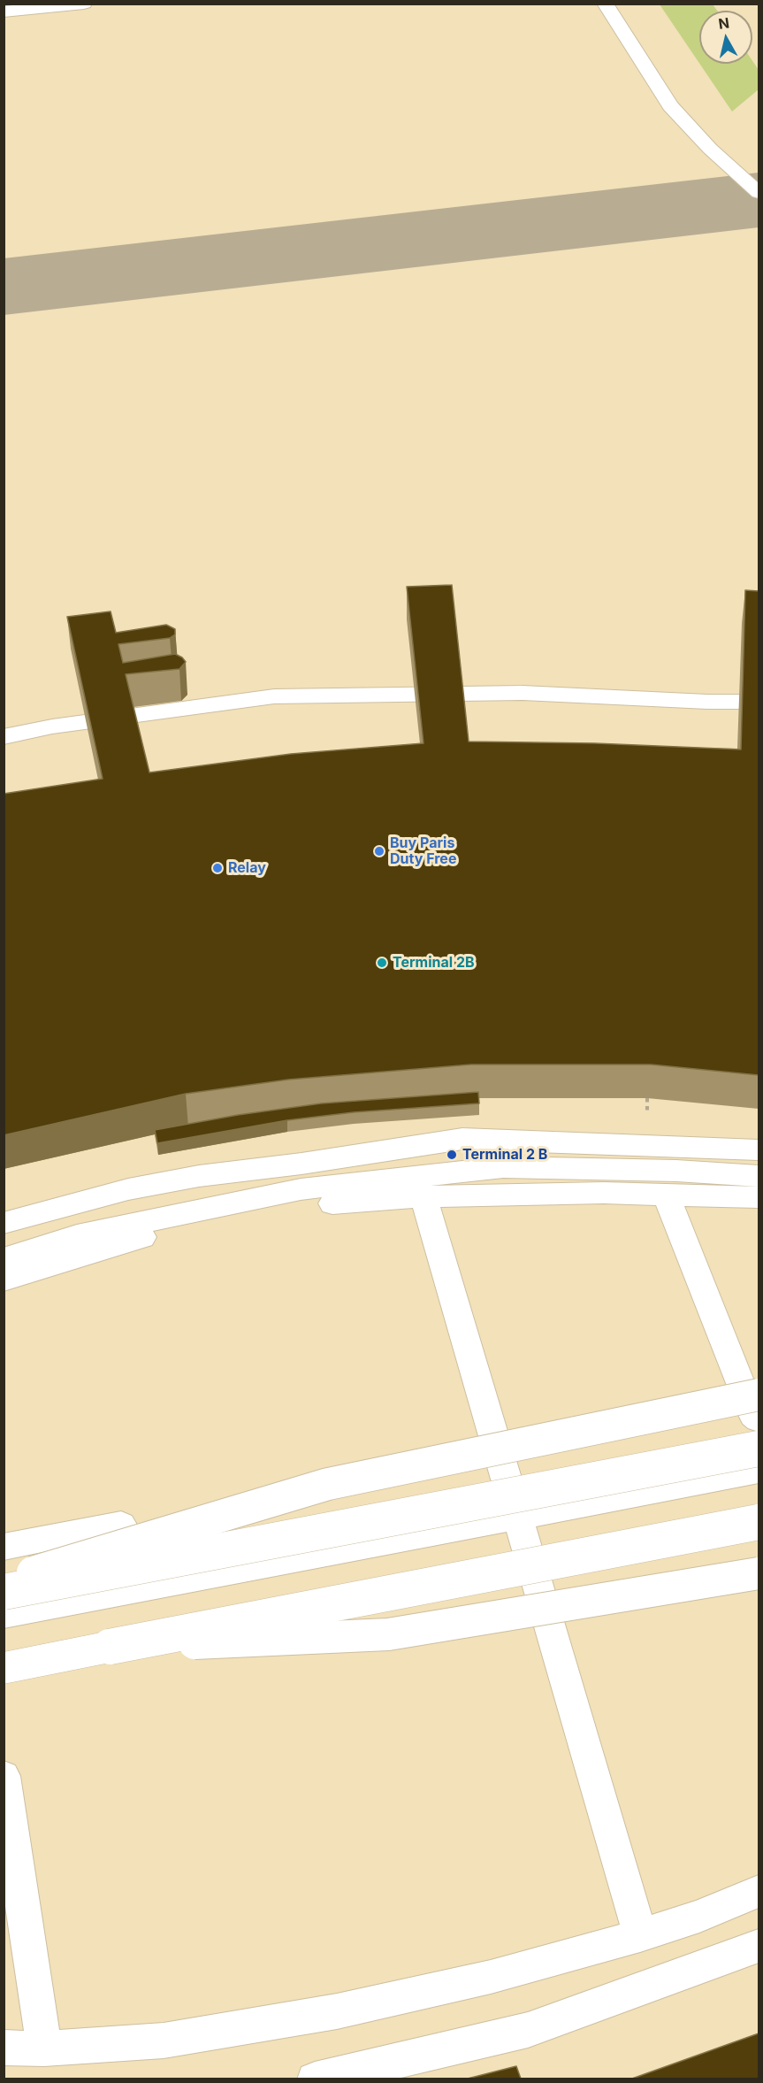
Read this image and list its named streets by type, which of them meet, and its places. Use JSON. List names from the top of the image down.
{
  "places": [
    "Buy Paris Duty Free",
    "Relay",
    "Terminal 2B",
    "Terminal 2 B"
  ],
  "north": "top"
}
